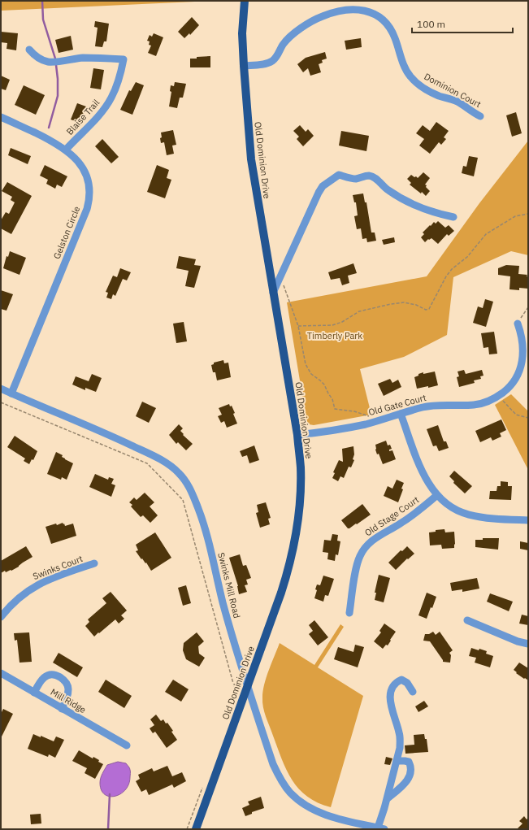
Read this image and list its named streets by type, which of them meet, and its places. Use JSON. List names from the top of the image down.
{
  "streets": {
    "main road": ["Old Dominion Drive"],
    "street": [
      "Dominion Court",
      "Blaise Trail",
      "Gelston Circle",
      "Old Gate Court",
      "Old Stage Court",
      "Swinks Court",
      "Swinks Mill Road",
      "Mill Ridge"
    ]
  },
  "crossings": [
    ["Dominion Court", "Old Dominion Drive"],
    ["Blaise Trail", "Gelston Circle"],
    ["Old Dominion Drive", "Old Gate Court"],
    ["Old Dominion Drive", "Swinks Mill Road"],
    ["Gelston Circle", "Swinks Mill Road"]
  ],
  "parks": ["Timberly Park"],
  "scale_bar": "100 m"
}
